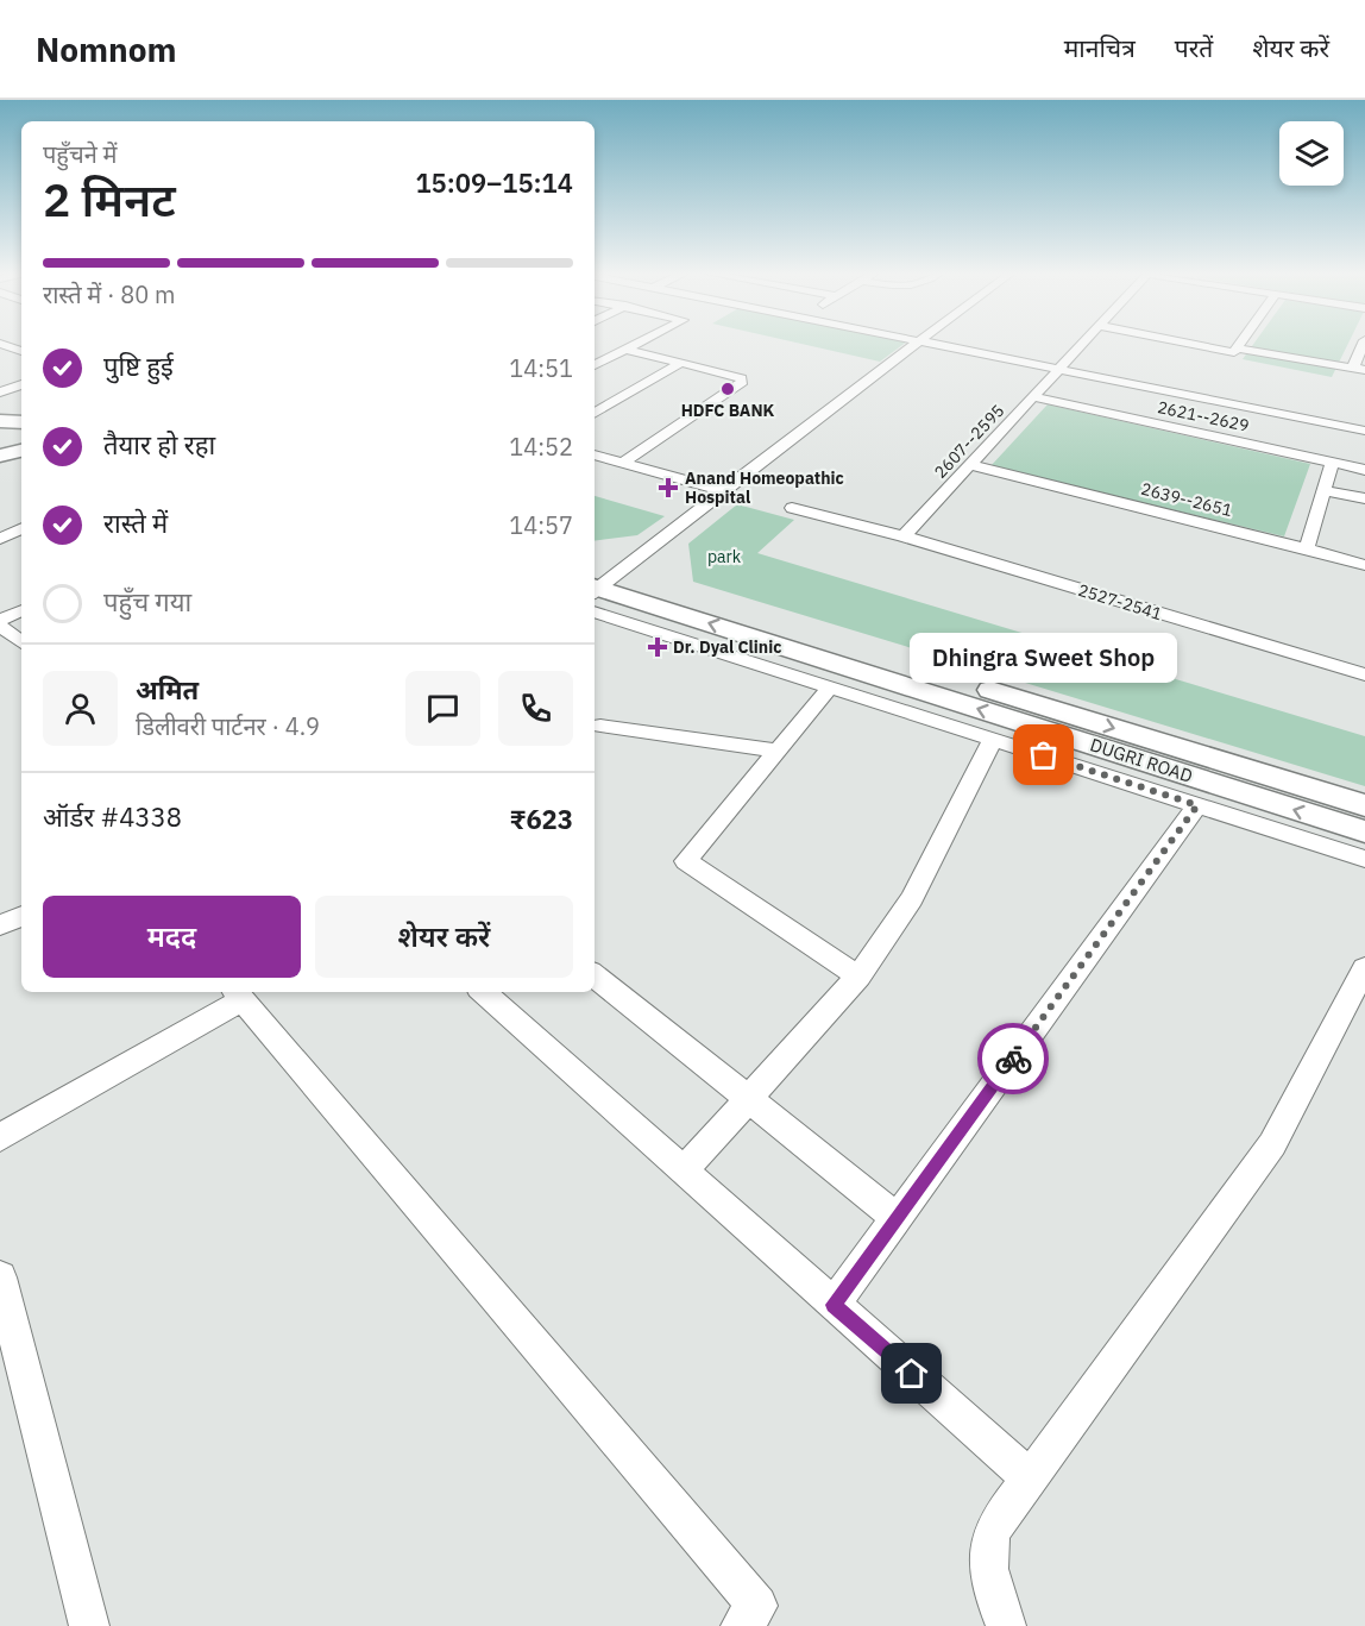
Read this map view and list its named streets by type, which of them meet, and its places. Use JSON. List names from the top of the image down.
{
  "streets": {
    "street": [
      "2621--2629",
      "2607--2595",
      "2639--2651",
      "2527-2541",
      "DUGRI ROAD"
    ]
  },
  "crossings": [
    ["2621--2629", "2607--2595"],
    ["2607--2595", "2639--2651"],
    ["2607--2595", "2527-2541"]
  ],
  "parks": ["park"],
  "places": {
    "other": ["HDFC BANK", "Dhingra Sweet Shop"],
    "health": ["Anand Homeopathic Hospital", "Dr. Dyal Clinic"]
  },
  "page": {
    "header": "Nomnom",
    "nav": ["मानचित्र", "परतें", "शेयर करें"],
    "heading": ["2 मिनट", "पहुँचने में", "15:09–15:14"],
    "panel": [
      "अमित",
      "डिलीवरी पार्टनर · 4.9",
      "ऑर्डर #4338",
      "₹623"
    ],
    "bar": "रास्ते में · 80 m",
    "list": [
      ["पुष्टि हुई", "14:51"],
      ["तैयार हो रहा", "14:52"],
      ["रास्ते में", "14:57"],
      "पहुँच गया"
    ],
    "bubble": "Dhingra Sweet Shop",
    "buttons": ["मदद", "शेयर करें"]
  }
}
